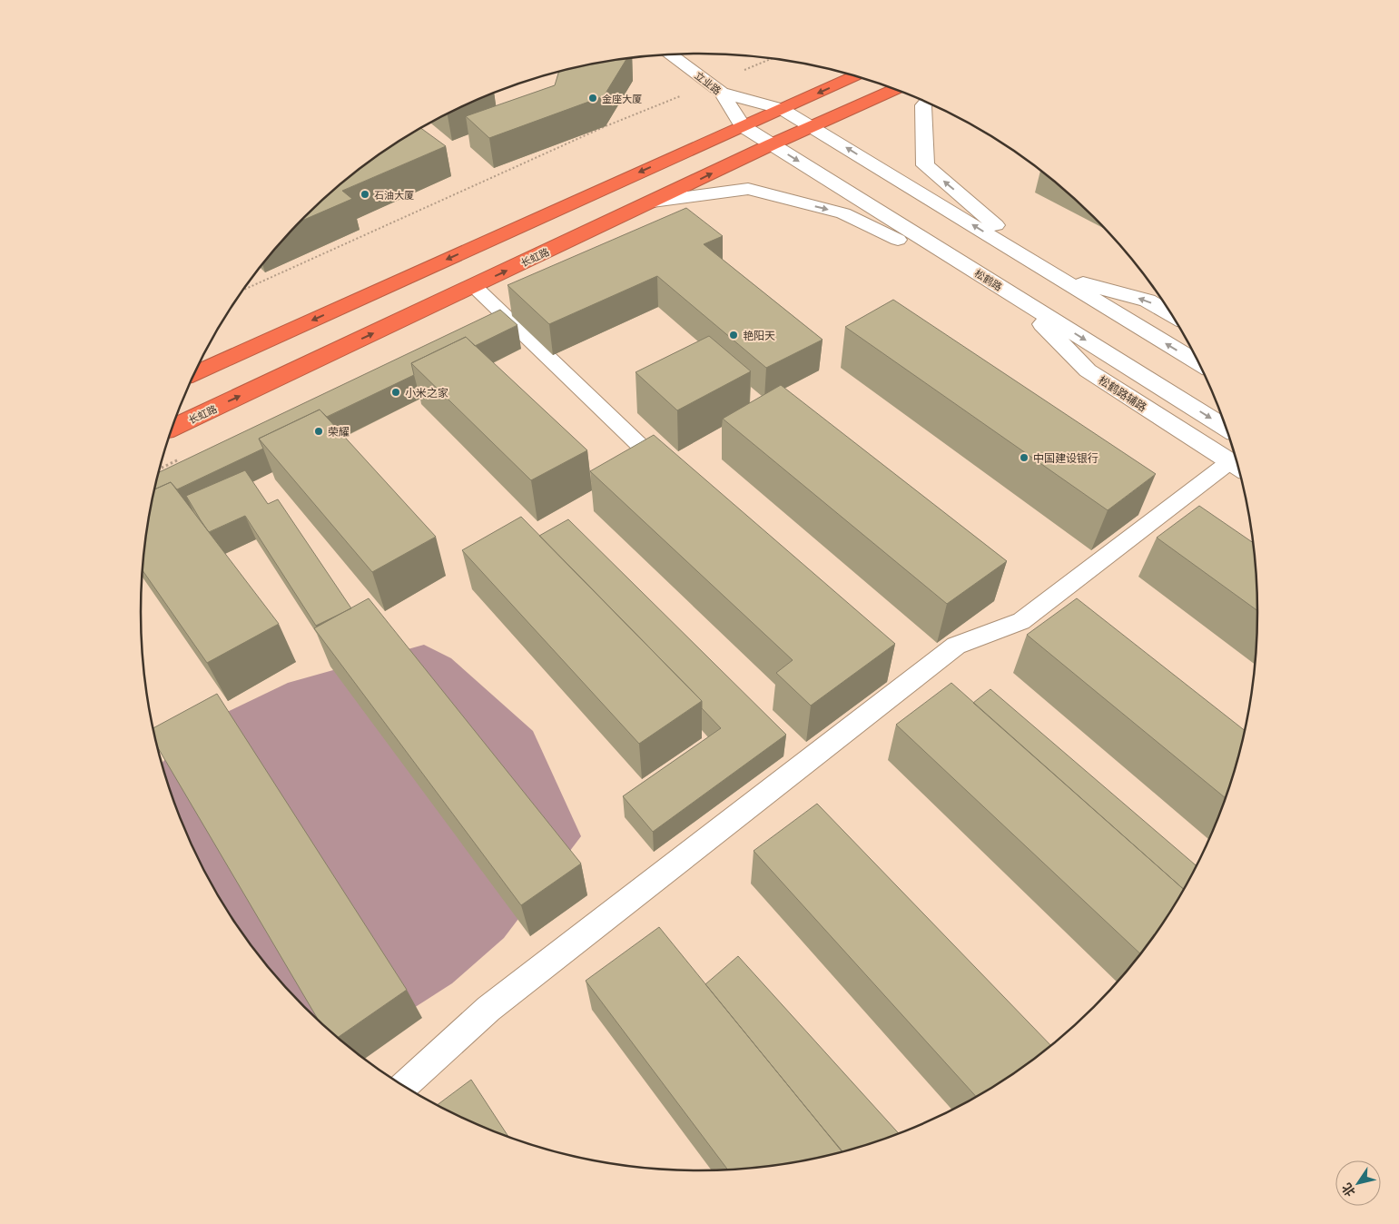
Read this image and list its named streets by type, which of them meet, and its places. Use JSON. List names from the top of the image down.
{
  "streets": {
    "highway": ["长虹路"],
    "main road": ["立业路", "松鹤路", "松鹤路辅路"]
  },
  "crossings": [
    ["立业路", "松鹤路"],
    ["长虹路", "松鹤路"],
    ["松鹤路", "松鹤路辅路"]
  ],
  "places": [
    "金座大厦",
    "石油大厦",
    "艳阳天",
    "小米之家",
    "荣耀",
    "中国建设银行"
  ],
  "north": "bottom left"
}
